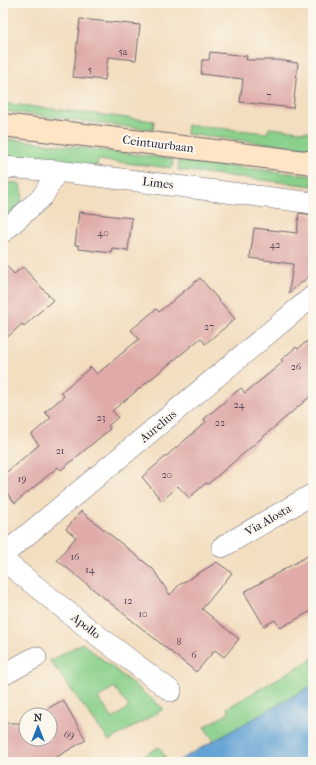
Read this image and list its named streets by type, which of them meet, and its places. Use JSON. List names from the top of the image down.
{
  "streets": {
    "street": [
      "Ceintuurbaan",
      "Limes",
      "Aurelius",
      "Via Alosta",
      "Apollo"
    ]
  },
  "house_numbers": [
    "5a",
    "5",
    "7",
    "40",
    "42",
    "27",
    "26",
    "24",
    "23",
    "22",
    "21",
    "20",
    "19",
    "16",
    "14",
    "12",
    "10",
    "8",
    "6",
    "69"
  ],
  "north": "top"
}
